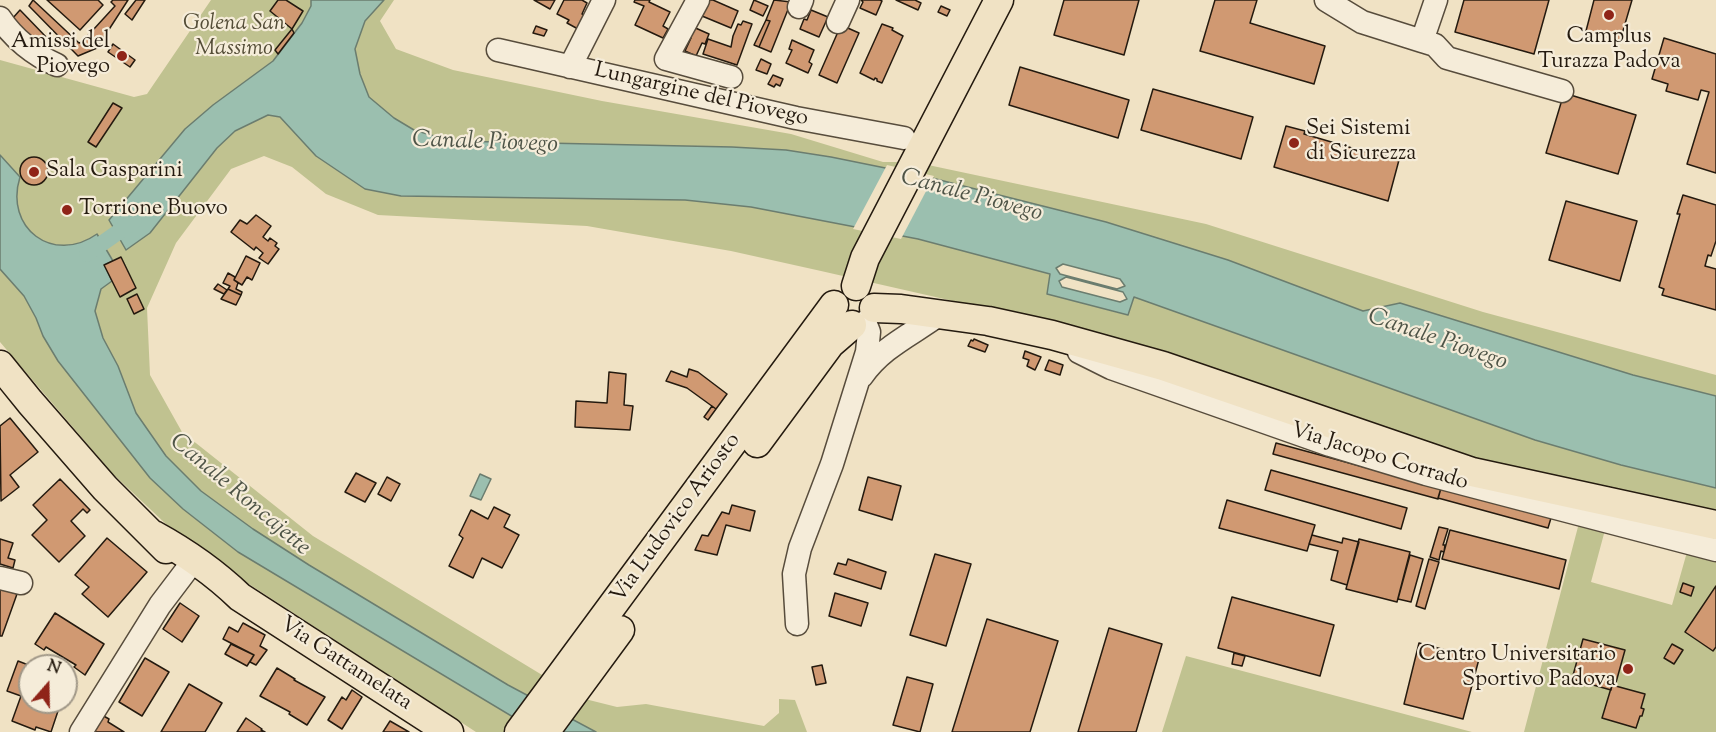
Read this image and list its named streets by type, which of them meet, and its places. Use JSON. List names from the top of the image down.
{
  "streets": {
    "main road": ["Via Jacopo Corrado", "Via Ludovico Ariosto", "Via Gattamelata"],
    "street": ["Lungargine del Piovego"]
  },
  "crossings": [
    ["Via Jacopo Corrado", "Via Ludovico Ariosto"]
  ],
  "water": ["Canale Piovego", "Canale Roncajette"],
  "parks": ["Golena San Massimo"],
  "places": [
    "Camplus Turazza Padova",
    "Amissi del Piovego",
    "Sei Sistemi di Sicurezza",
    "Sala Gasparini",
    "Torrione Buovo",
    "Centro Universitario Sportivo Padova"
  ],
  "north": "top"
}
